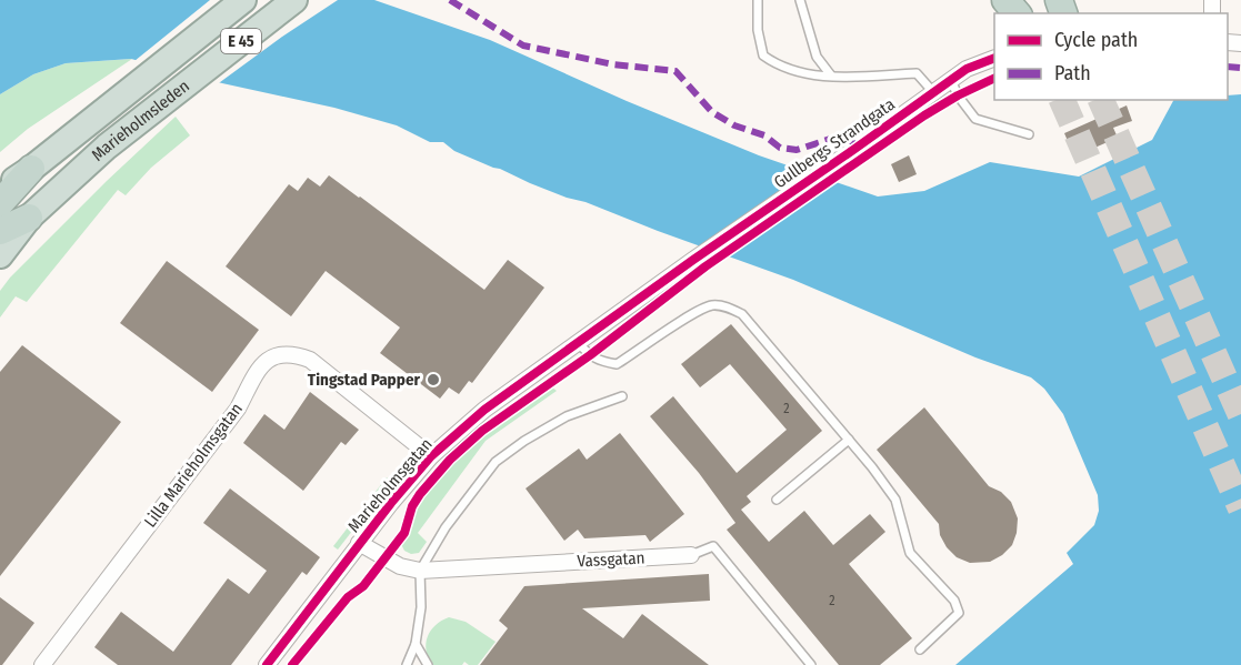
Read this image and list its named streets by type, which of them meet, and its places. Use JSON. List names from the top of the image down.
{
  "streets": {
    "highway": ["E 45", "Marieholmsleden"],
    "street": [
      "Gullbergs Strandgata",
      "Lilla Marieholmsgatan",
      "Marieholmsgatan",
      "Vassgatan"
    ]
  },
  "crossings": [
    ["E 45", "Marieholmsleden"],
    ["Gullbergs Strandgata", "Marieholmsgatan"],
    ["Lilla Marieholmsgatan", "Marieholmsgatan"],
    ["Marieholmsgatan", "Vassgatan"]
  ],
  "places": ["Tingstad Papper"],
  "house_numbers": ["2", "2"],
  "legend": ["Cycle path", "Path"]
}
